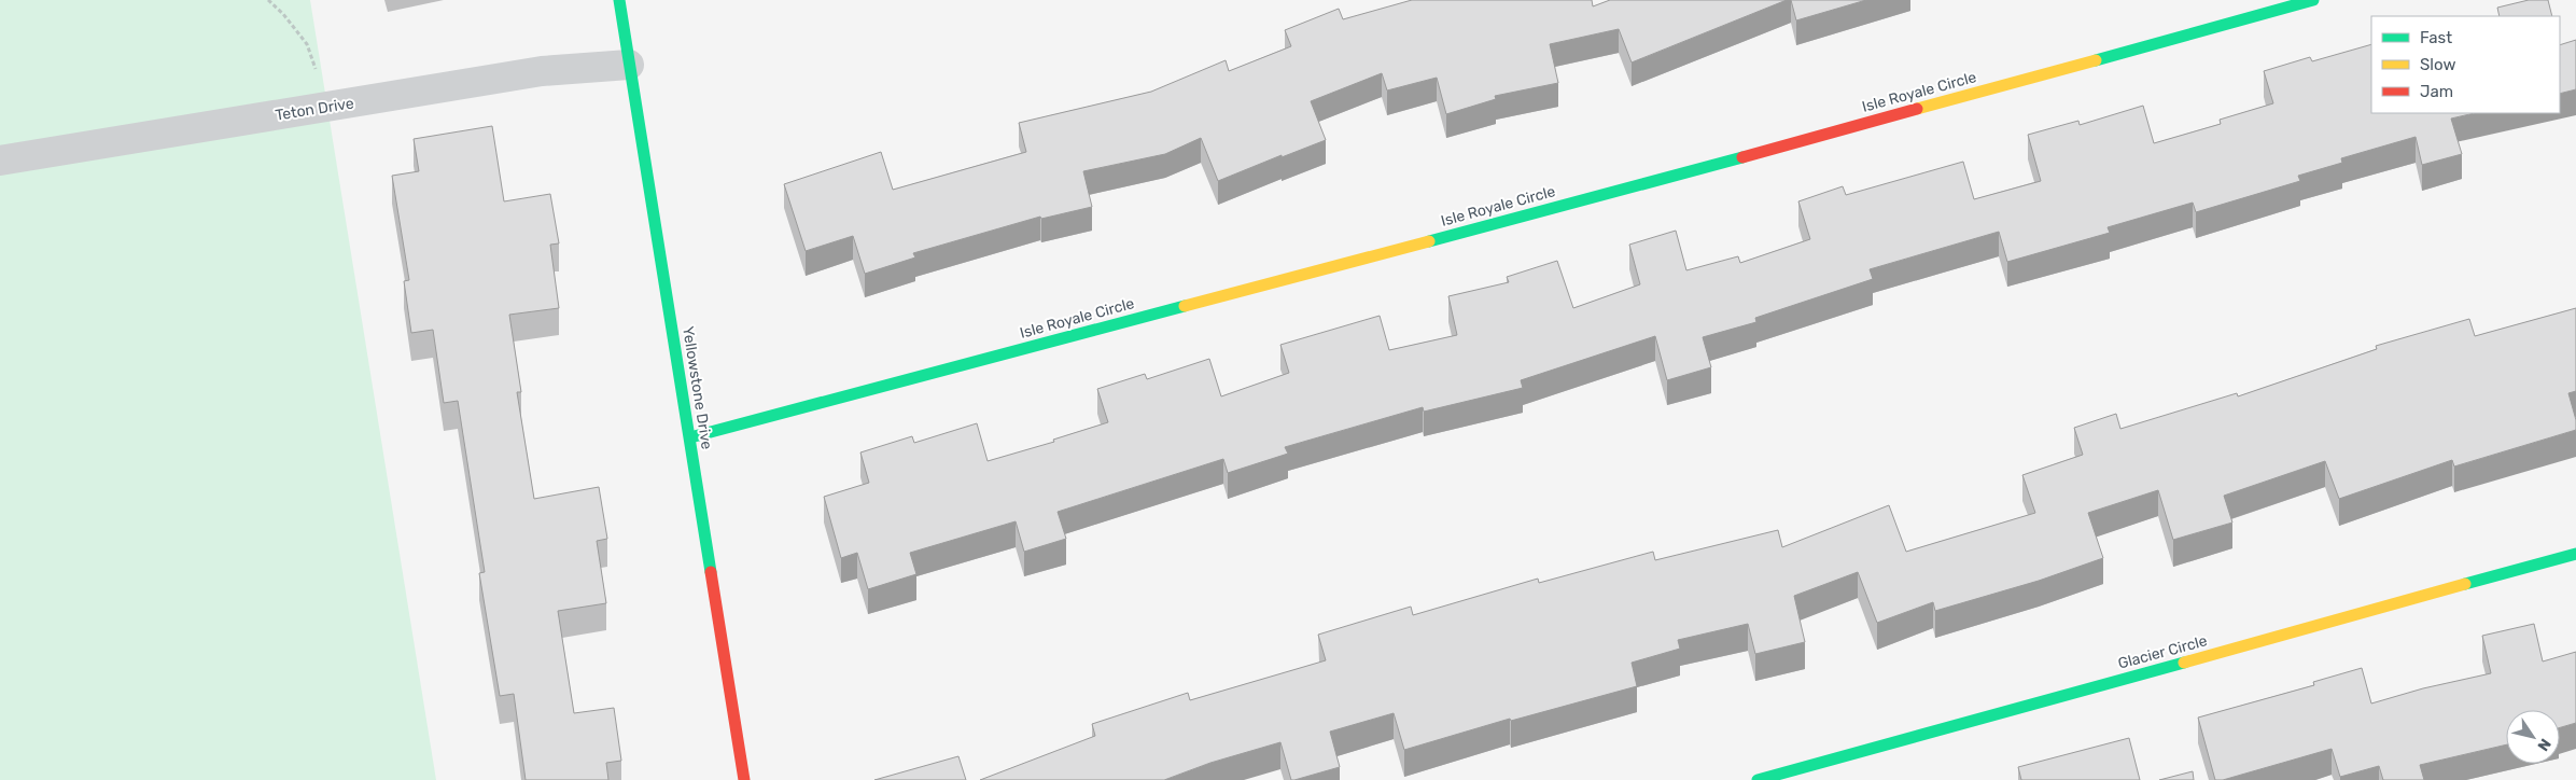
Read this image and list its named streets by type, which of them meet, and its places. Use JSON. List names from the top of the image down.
{
  "streets": {
    "street": [
      "Isle Royale Circle",
      "Teton Drive",
      "Yellowstone Drive",
      "Glacier Circle"
    ]
  },
  "crossings": [
    ["Isle Royale Circle", "Yellowstone Drive"],
    ["Teton Drive", "Yellowstone Drive"]
  ],
  "legend": ["Fast", "Slow", "Jam"],
  "north": "bottom right"
}
